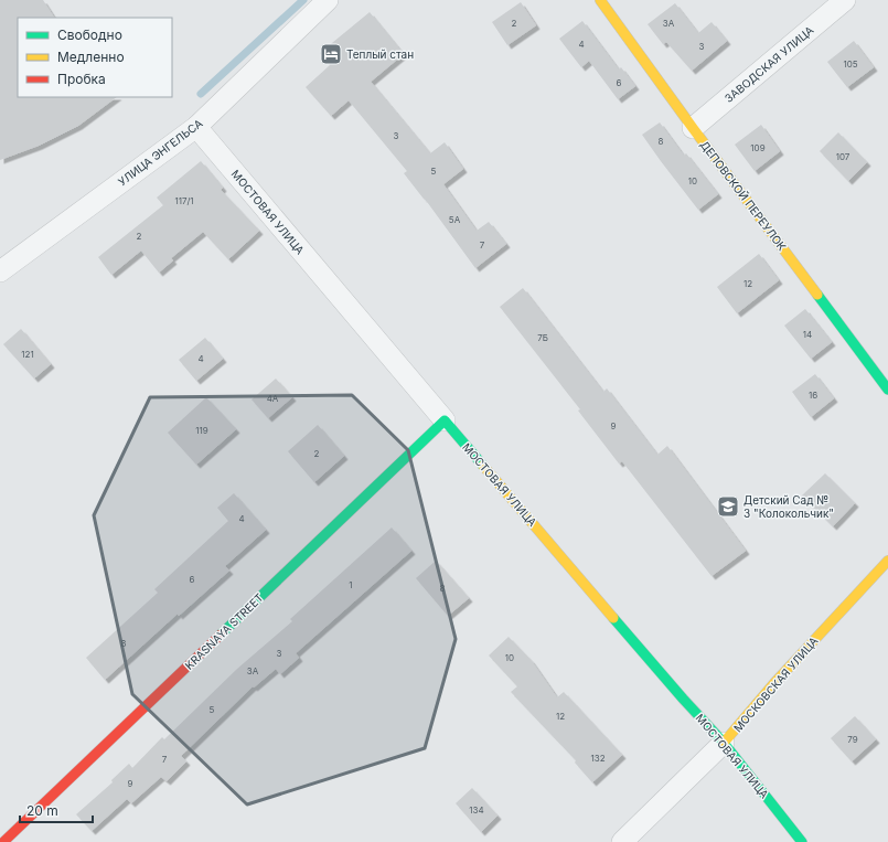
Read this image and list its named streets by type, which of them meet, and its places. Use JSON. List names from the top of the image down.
{
  "streets": {
    "street": [
      "ЗАВОДСКАЯ УЛИЦА",
      "УЛИЦА ЭНГЕЛЬСА",
      "ДЕПОВСКОЙ ПЕРЕУЛОК",
      "МОСТОВАЯ УЛИЦА",
      "KRASNAYA STREET",
      "МОСКОВСКАЯ УЛИЦА"
    ]
  },
  "crossings": [
    ["ЗАВОДСКАЯ УЛИЦА", "ДЕПОВСКОЙ ПЕРЕУЛОК"],
    ["УЛИЦА ЭНГЕЛЬСА", "МОСТОВАЯ УЛИЦА"],
    ["МОСТОВАЯ УЛИЦА", "KRASNAYA STREET"],
    ["МОСТОВАЯ УЛИЦА", "МОСКОВСКАЯ УЛИЦА"]
  ],
  "places": {
    "hotel": ["Теплый стан"],
    "school or university": ["Детский Сад № 3 \"Колокольчик\""]
  },
  "house_numbers": [
    "2",
    "3А",
    "4",
    "3",
    "105",
    "6",
    "3",
    "8",
    "109",
    "107",
    "5",
    "10",
    "117/1",
    "5А",
    "2",
    "7",
    "12",
    "14",
    "7Б",
    "121",
    "4",
    "16",
    "4А",
    "9",
    "119",
    "2",
    "4",
    "6",
    "1",
    "8",
    "8",
    "3",
    "10",
    "3А",
    "5",
    "12",
    "79",
    "132",
    "7",
    "9",
    "134"
  ],
  "legend": ["Свободно", "Медленно", "Пробка"],
  "scale_bar": "20 m"
}
